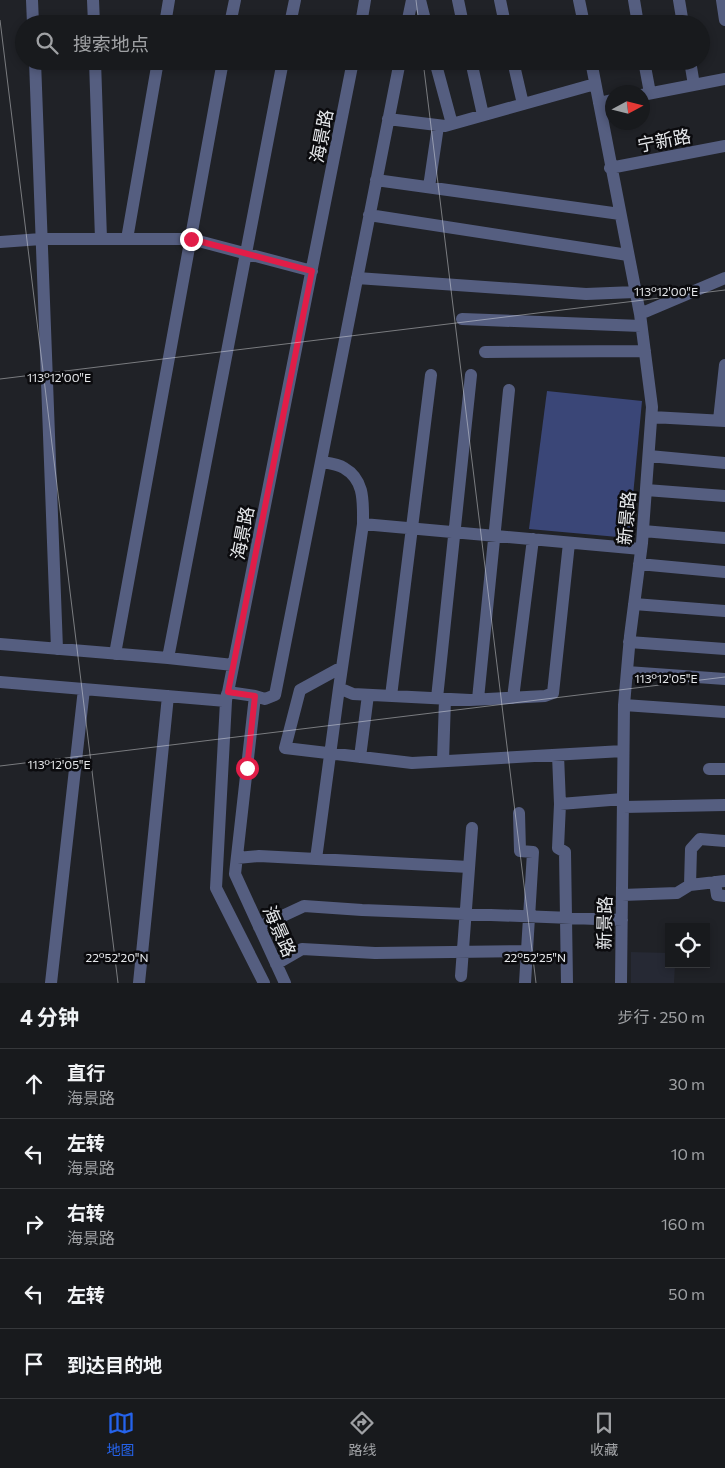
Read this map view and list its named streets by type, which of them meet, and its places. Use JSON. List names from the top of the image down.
{
  "streets": {
    "street": ["海景路", "宁新路", "新景路"]
  },
  "crossings": [
    ["宁新路", "新景路"]
  ],
  "north": "right",
  "page": {
    "search": "搜索地点",
    "heading": ["4 分钟", "步行 · 250 m"],
    "list": [
      ["直行", "海景路", "30 m"],
      ["左转", "海景路", "10 m"],
      ["右转", "海景路", "160 m"],
      ["左转", "50 m"],
      "到达目的地"
    ],
    "nav": ["地图", "路线", "收藏"]
  },
  "coordinates": [
    "113°12'00\"E",
    "113°12'05\"E",
    "22°52'20\"N",
    "22°52'25\"N"
  ]
}
